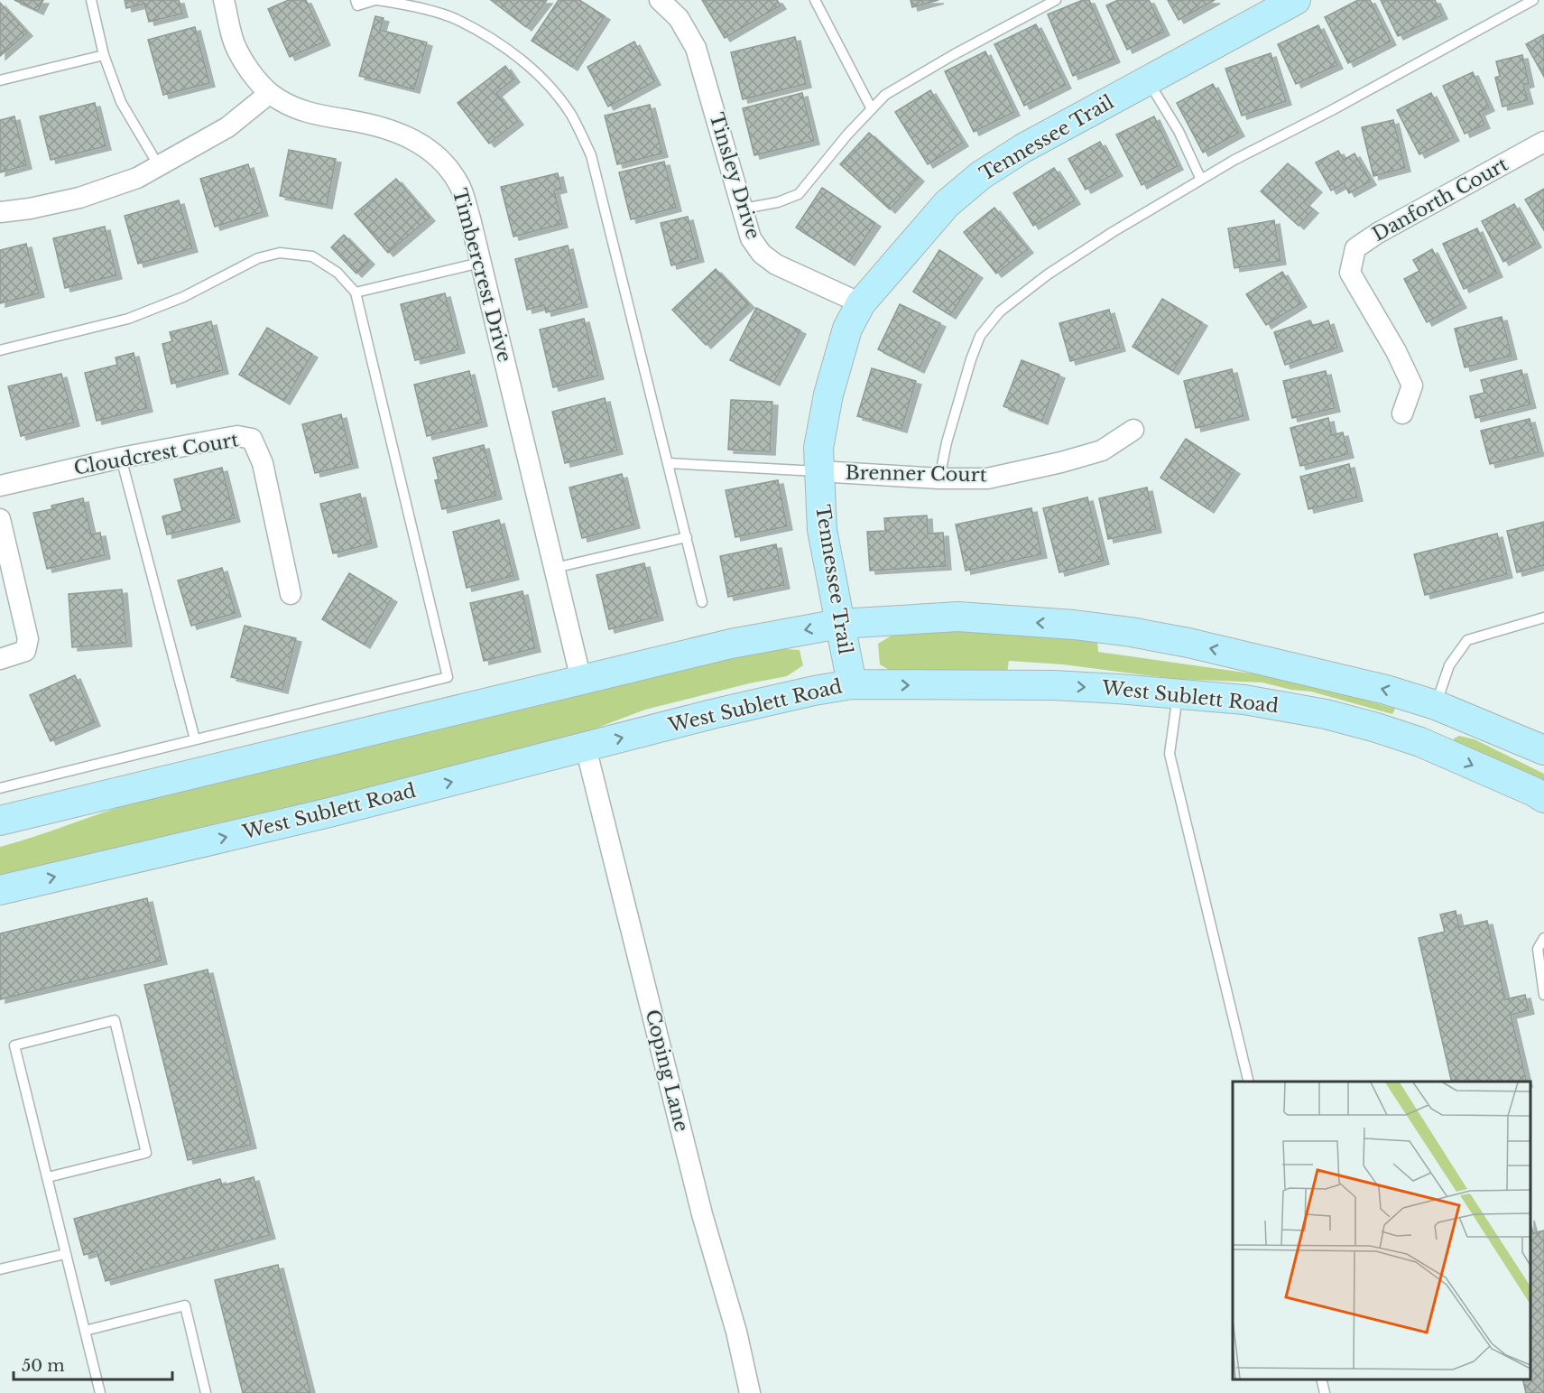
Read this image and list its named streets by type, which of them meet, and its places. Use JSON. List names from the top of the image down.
{
  "streets": {
    "main road": ["Tennessee Trail", "West Sublett Road"],
    "street": [
      "Tinsley Drive",
      "Danforth Court",
      "Timbercrest Drive",
      "Cloudcrest Court",
      "Brenner Court",
      "Coping Lane"
    ]
  },
  "crossings": [
    ["Tennessee Trail", "Tinsley Drive"],
    ["Tennessee Trail", "Brenner Court"],
    ["Tennessee Trail", "West Sublett Road"],
    ["West Sublett Road", "Coping Lane"]
  ],
  "scale_bar": "50 m"
}
